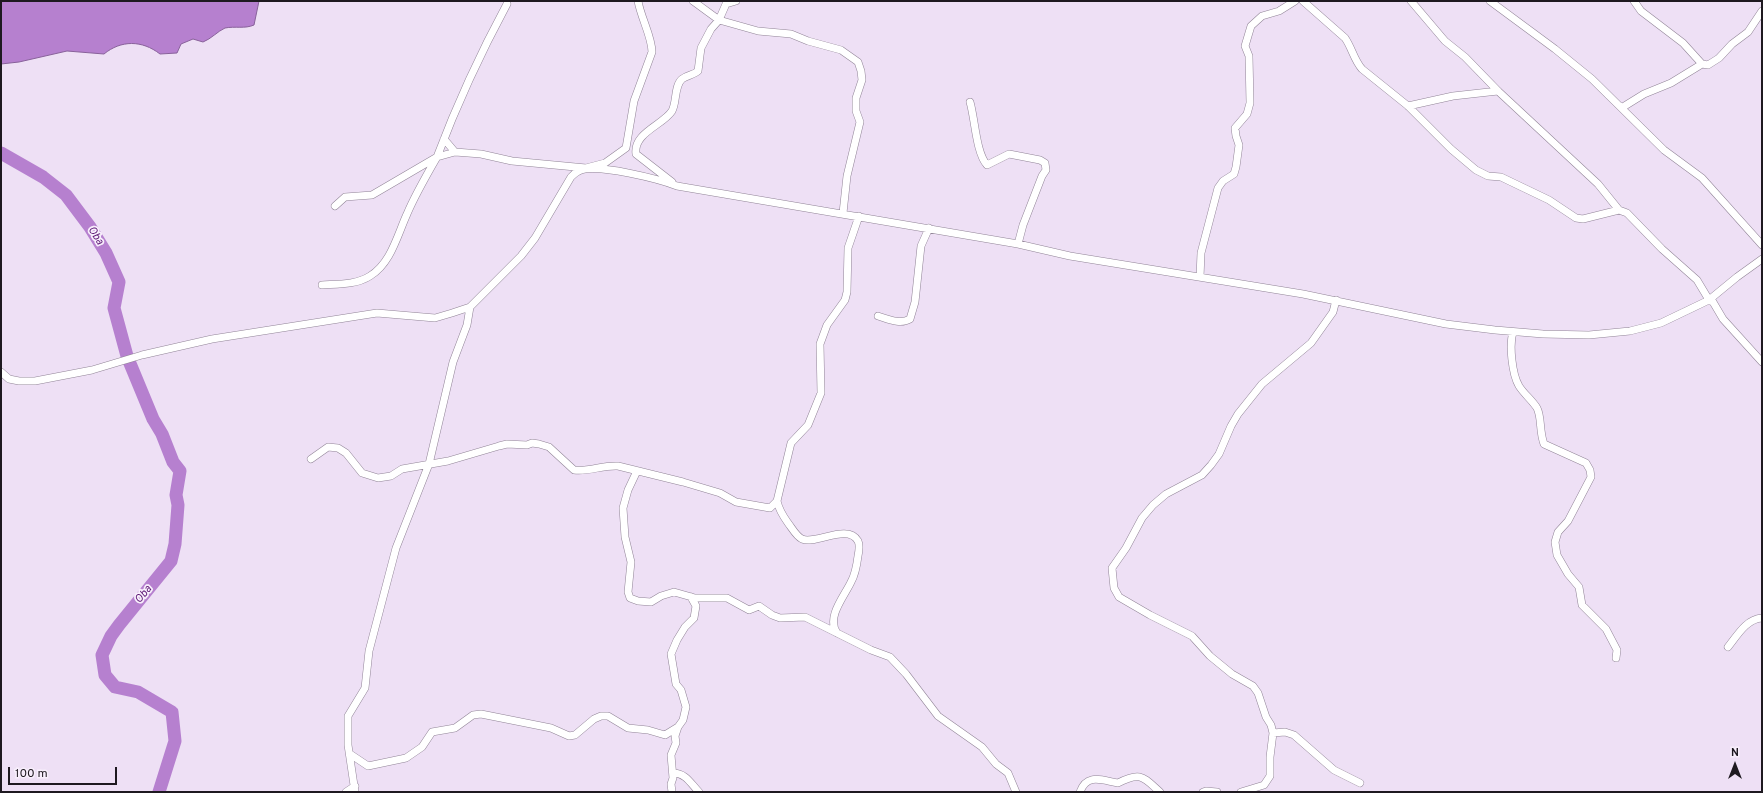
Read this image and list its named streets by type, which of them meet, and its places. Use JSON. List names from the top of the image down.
{
  "water": ["Oba"],
  "scale_bar": "100 m",
  "north": "top"
}
